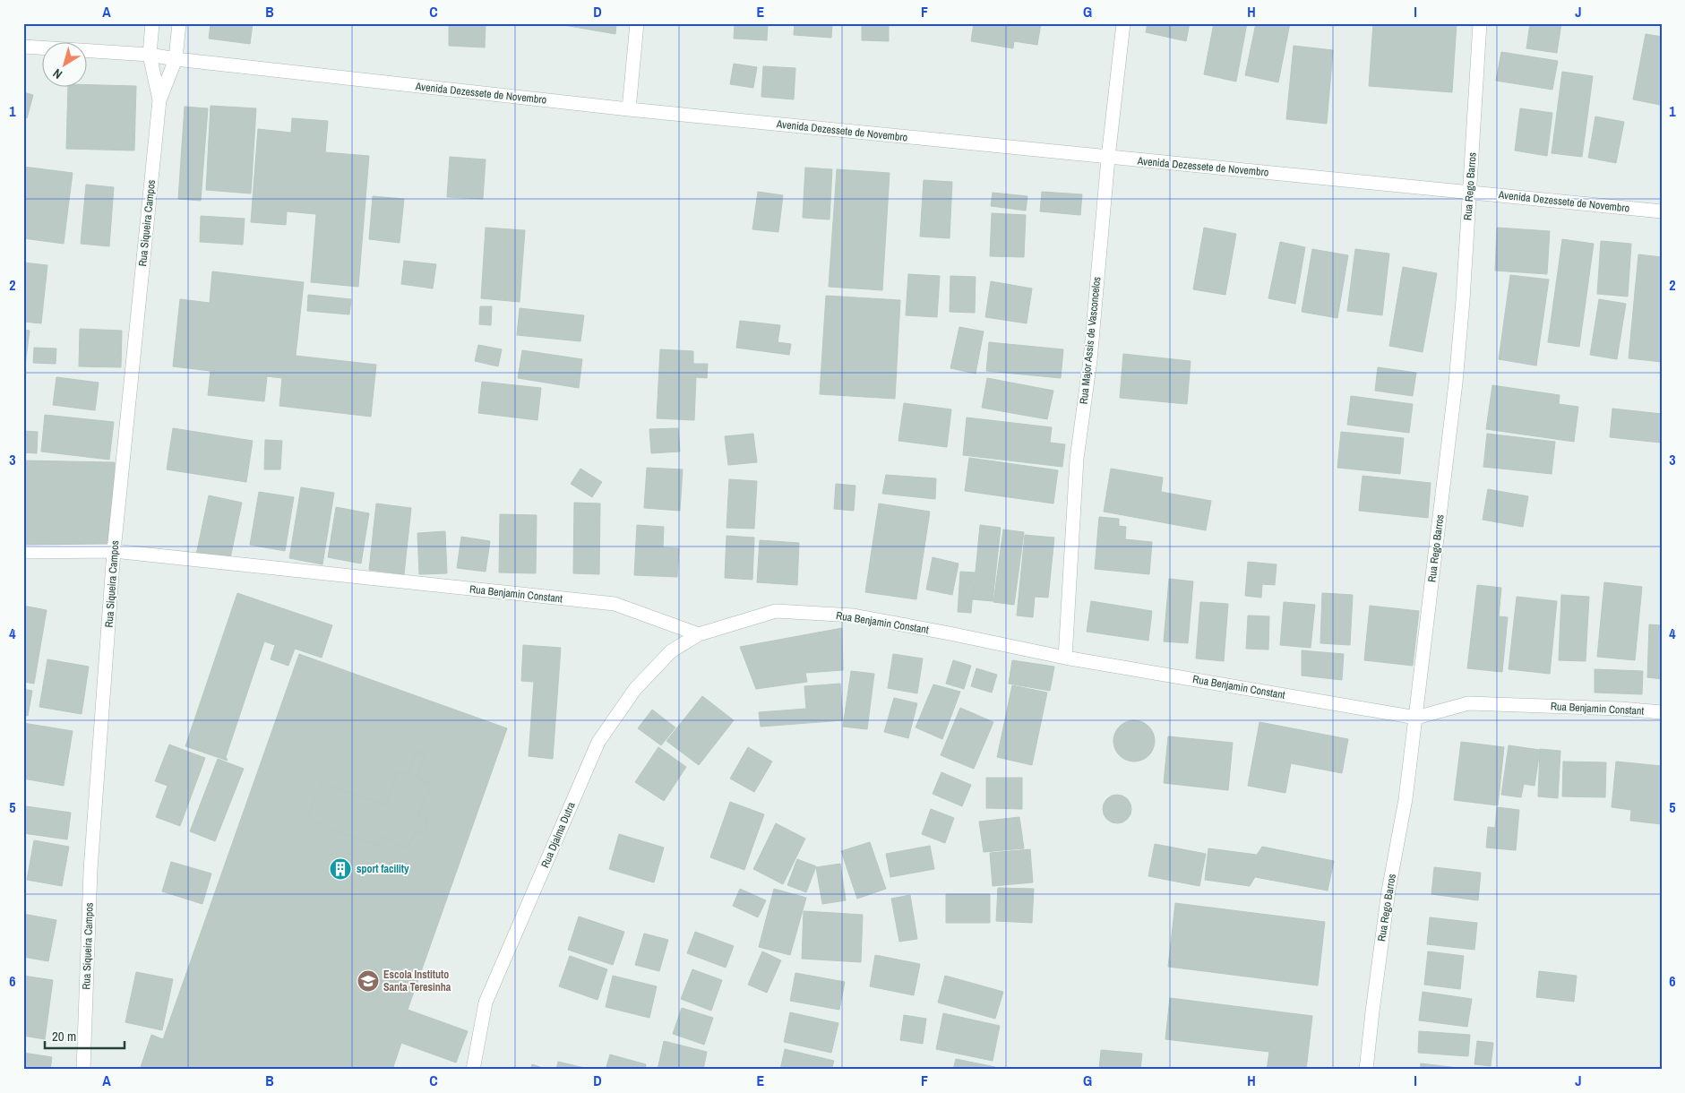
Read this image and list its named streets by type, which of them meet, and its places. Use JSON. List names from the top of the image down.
{
  "streets": {
    "street": [
      "Avenida Dezessete de Novembro",
      "Rua Rego Barros",
      "Rua Siqueira Campos",
      "Rua Major Assis de Vasconcelos",
      "Rua Benjamin Constant",
      "Rua Djalma Dutra"
    ]
  },
  "crossings": [
    ["Avenida Dezessete de Novembro", "Rua Rego Barros"],
    ["Avenida Dezessete de Novembro", "Rua Siqueira Campos"],
    ["Avenida Dezessete de Novembro", "Rua Major Assis de Vasconcelos"],
    ["Rua Rego Barros", "Rua Benjamin Constant"],
    ["Rua Siqueira Campos", "Rua Benjamin Constant"],
    ["Rua Major Assis de Vasconcelos", "Rua Benjamin Constant"],
    ["Rua Benjamin Constant", "Rua Djalma Dutra"]
  ],
  "places": {
    "building": ["sport facility"],
    "school or university": ["Escola Instituto Santa Teresinha"]
  },
  "scale_bar": "20 m",
  "north": "bottom left",
  "grid": {
    "columns": [
      "A",
      "B",
      "C",
      "D",
      "E",
      "F",
      "G",
      "H",
      "I",
      "J"
    ],
    "rows": [
      "1",
      "2",
      "3",
      "4",
      "5",
      "6"
    ]
  }
}
